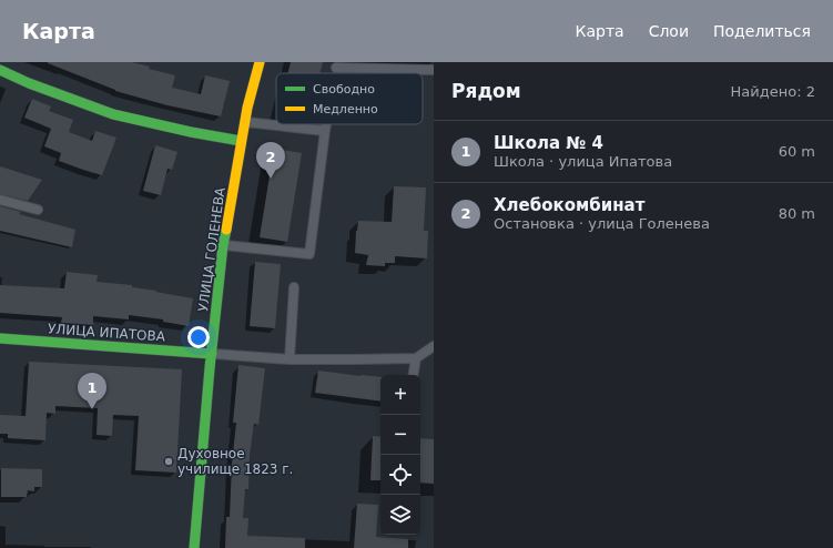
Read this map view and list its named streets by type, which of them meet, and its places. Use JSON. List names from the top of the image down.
{
  "streets": {
    "main road": ["УЛИЦА ГОЛЕНЕВА", "УЛИЦА ИПАТОВА"]
  },
  "crossings": [
    ["УЛИЦА ГОЛЕНЕВА", "УЛИЦА ИПАТОВА"]
  ],
  "places": ["Духовное училище 1823 г."],
  "legend": ["Свободно", "Медленно"],
  "page": {
    "header": "Карта",
    "nav": ["Карта", "Слои", "Поделиться"],
    "heading": ["Рядом", "Найдено: 2"],
    "list": [
      {
        "mark": "1",
        "name": "Школа № 4",
        "note": "Школа · улица Ипатова",
        "value": "60 m"
      },
      {
        "mark": "2",
        "name": "Хлебокомбинат",
        "note": "Остановка · улица Голенева",
        "value": "80 m"
      }
    ],
    "pins": ["2", "1"],
    "map_buttons": ["+", "−"]
  }
}
